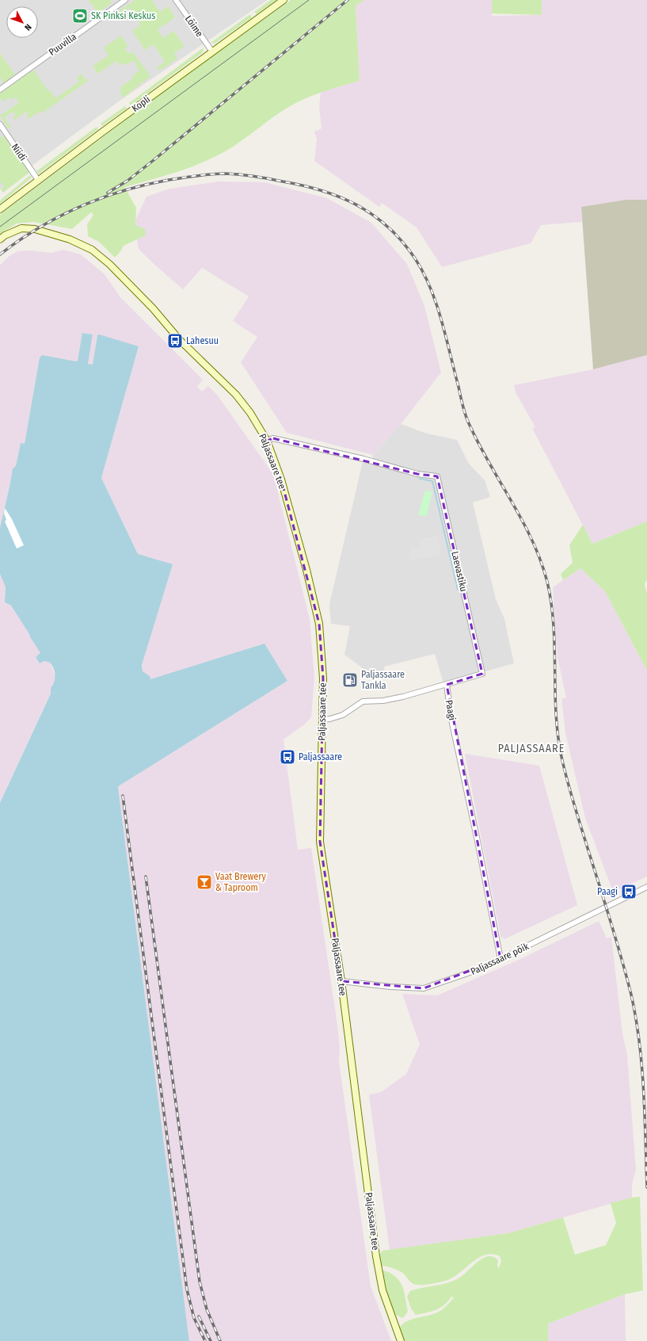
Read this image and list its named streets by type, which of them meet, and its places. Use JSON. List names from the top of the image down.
{
  "streets": {
    "street": [
      "Lõime",
      "Puuvilla",
      "Kopli",
      "Niidi",
      "Paljassaare tee",
      "Laevastiku",
      "Paagi",
      "Paljassaare põik"
    ]
  },
  "crossings": [
    ["Lõime", "Kopli"],
    ["Kopli", "Niidi"],
    ["Paljassaare tee", "Laevastiku"],
    ["Paljassaare tee", "Paljassaare põik"],
    ["Laevastiku", "Paagi"],
    ["Paagi", "Paljassaare põik"]
  ],
  "districts": ["PALJASSAARE"],
  "places": {
    "sports": ["SK Pinksi Keskus"],
    "bus stop": ["Lahesuu", "Paljassaare", "Paagi"],
    "fuel station": ["Paljassaare Tankla"],
    "bar": ["Vaat Brewery & Taproom"]
  },
  "north": "bottom right"
}
